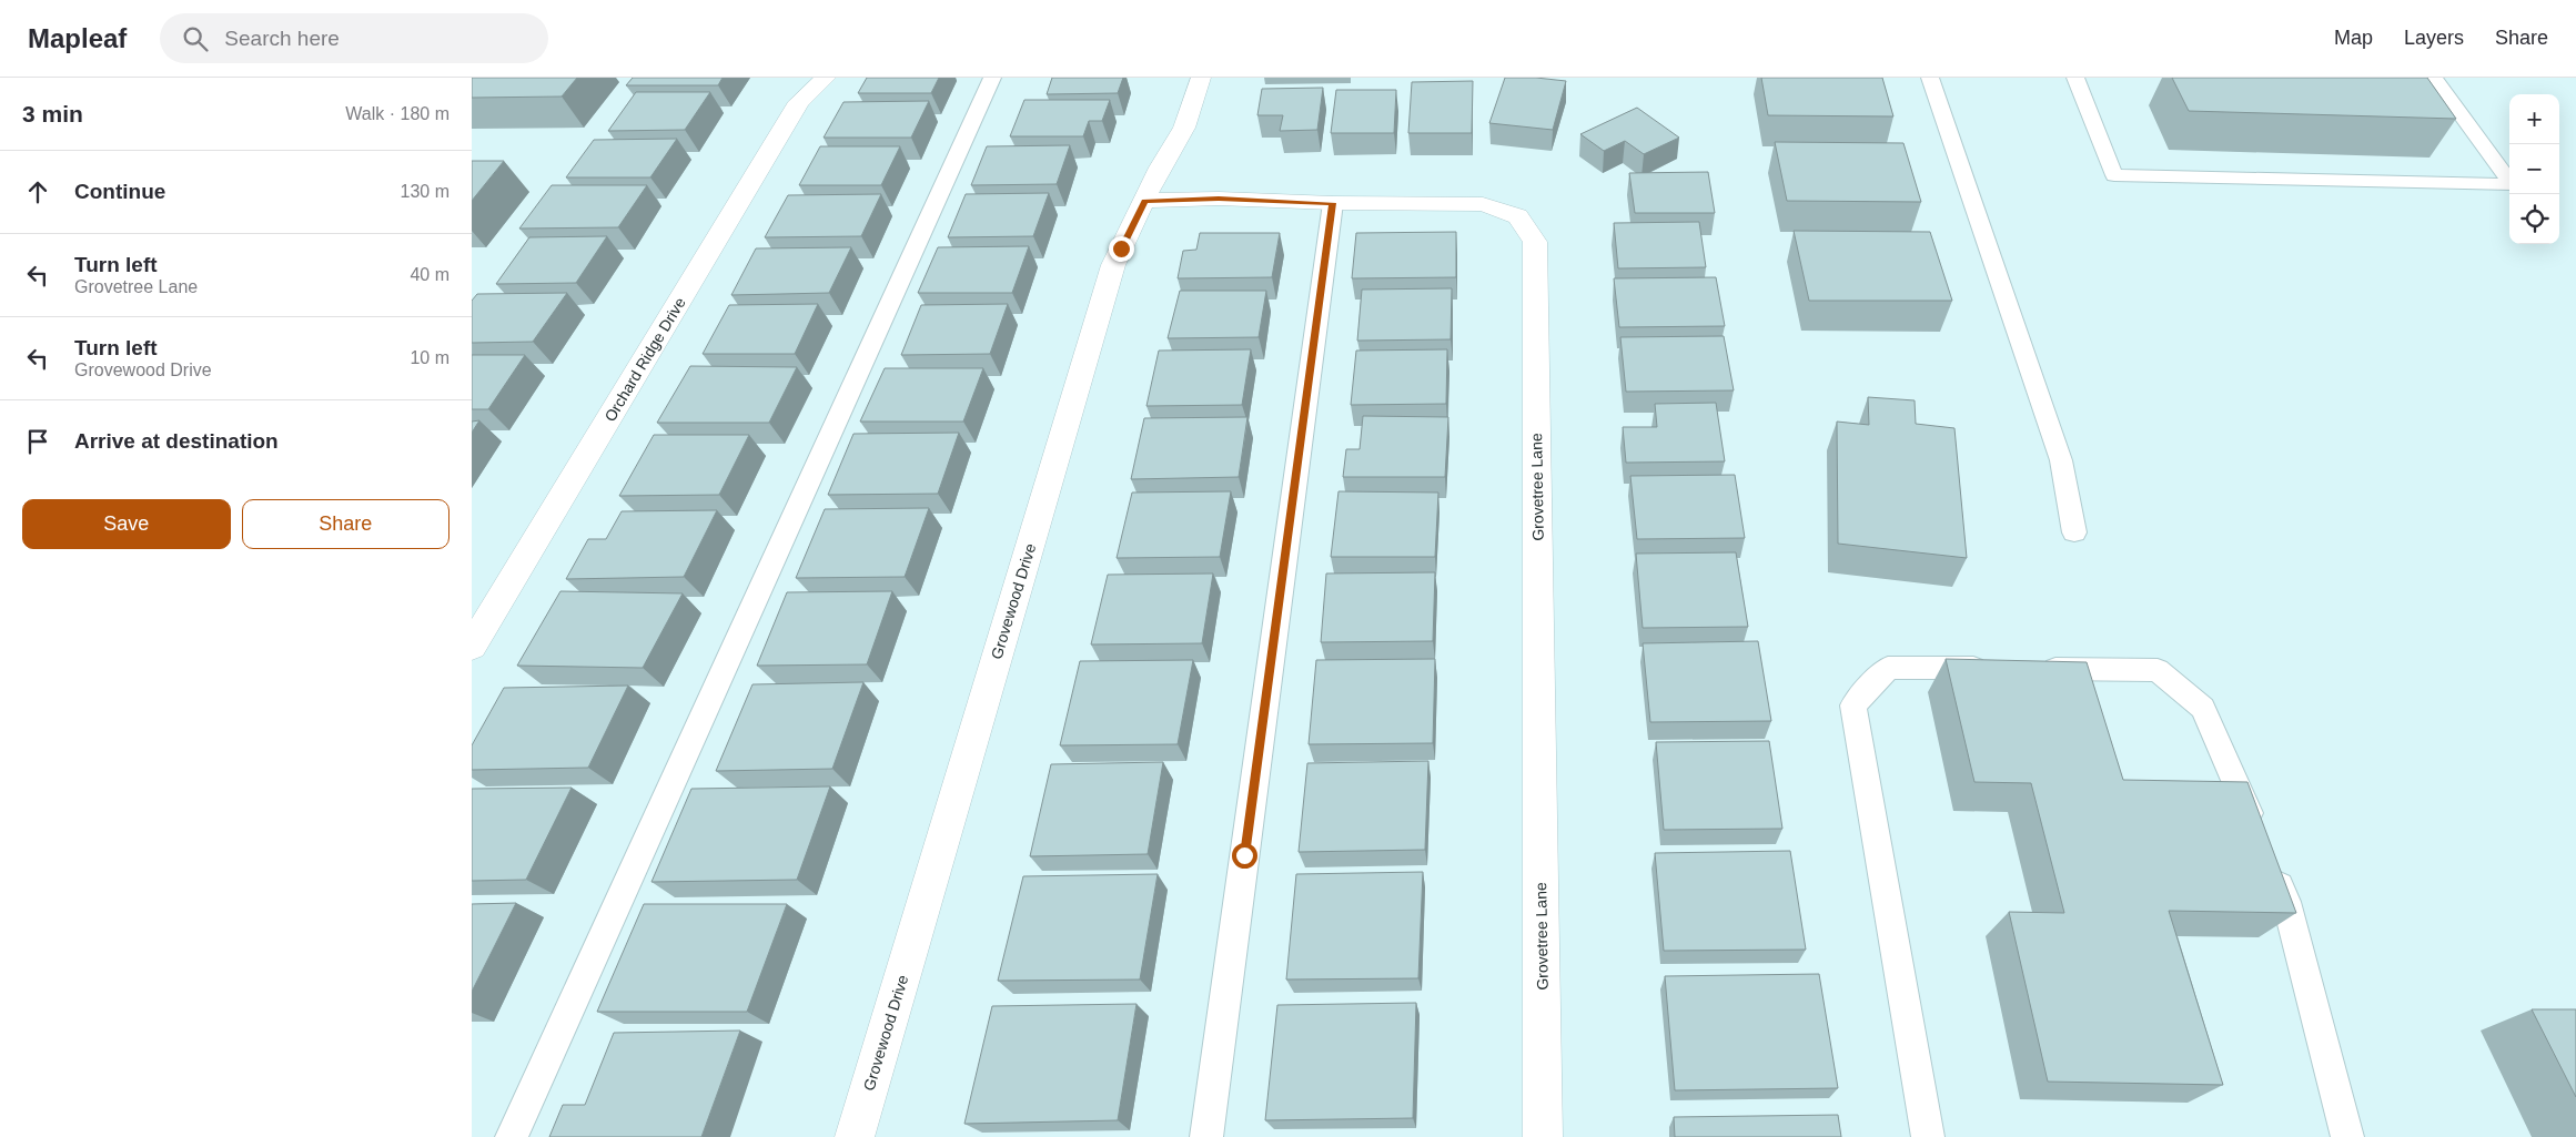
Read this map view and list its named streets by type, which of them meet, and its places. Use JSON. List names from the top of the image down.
{
  "streets": {
    "street": ["Orchard Ridge Drive", "Grovetree Lane", "Grovewood Drive"]
  },
  "crossings": [
    ["Grovetree Lane", "Grovewood Drive"]
  ],
  "page": {
    "header": "Mapleaf",
    "search": "Search here",
    "nav": ["Map", "Layers", "Share"],
    "heading": ["3 min", "Walk · 180 m"],
    "map_buttons": ["+", "−"],
    "list": [
      ["Continue", "130 m"],
      ["Turn left", "Grovetree Lane", "40 m"],
      ["Turn left", "Grovewood Drive", "10 m"],
      "Arrive at destination"
    ],
    "buttons": ["Save", "Share"]
  }
}
